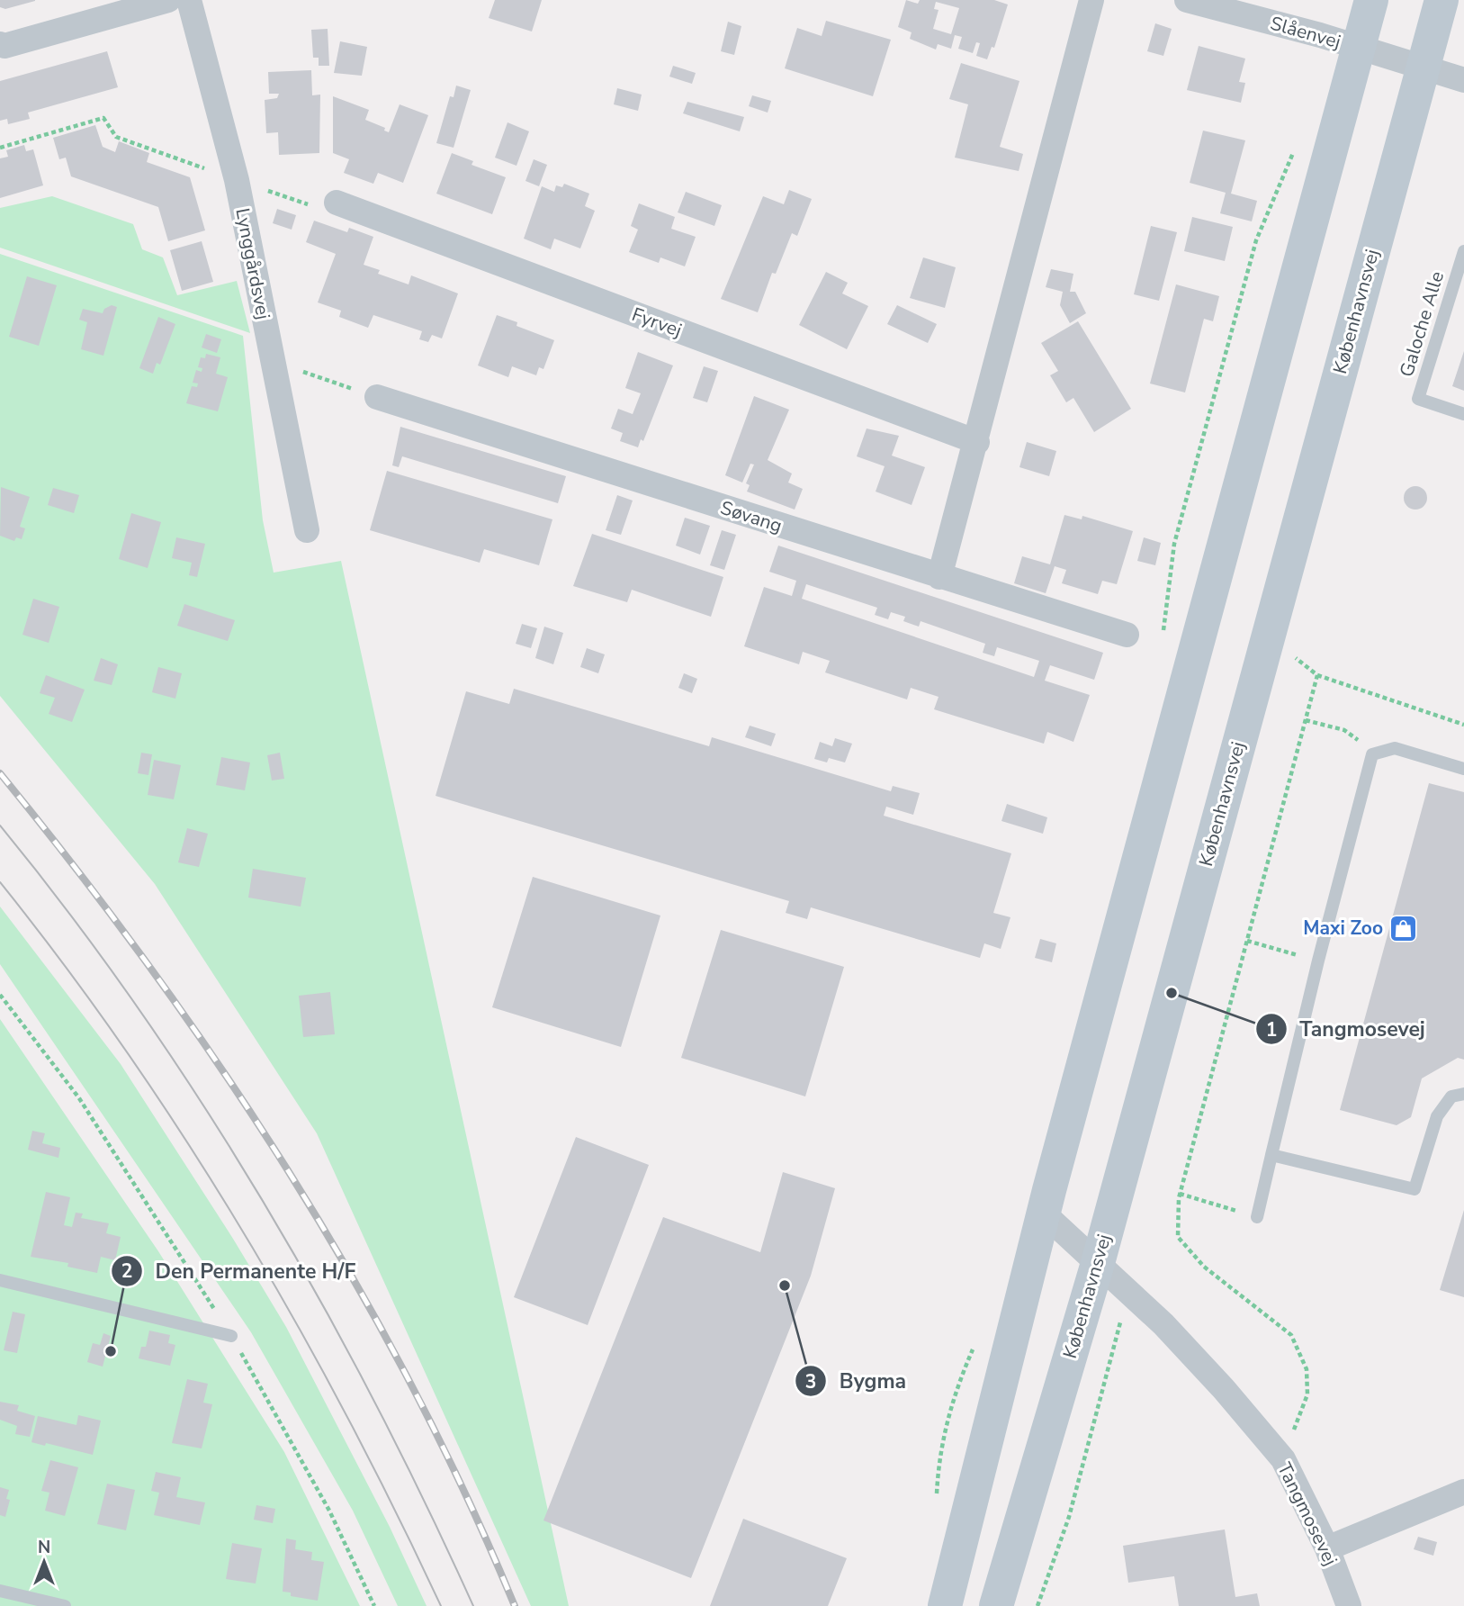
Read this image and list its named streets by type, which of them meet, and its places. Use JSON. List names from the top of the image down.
{
  "streets": {
    "main road": ["Københavnsvej"],
    "street": [
      "Slåenvej",
      "Lynggårdsvej",
      "Fyrvej",
      "Søvang",
      "Tangmosevej"
    ],
    "lane": ["Galoche Alle"]
  },
  "crossings": [
    ["Slåenvej", "Københavnsvej"],
    ["Københavnsvej", "Tangmosevej"]
  ],
  "places": {
    "shop": ["Maxi Zoo"],
    "other": ["Tangmosevej", "Bygma", "Den Permanente H/F"]
  },
  "north": "top"
}
